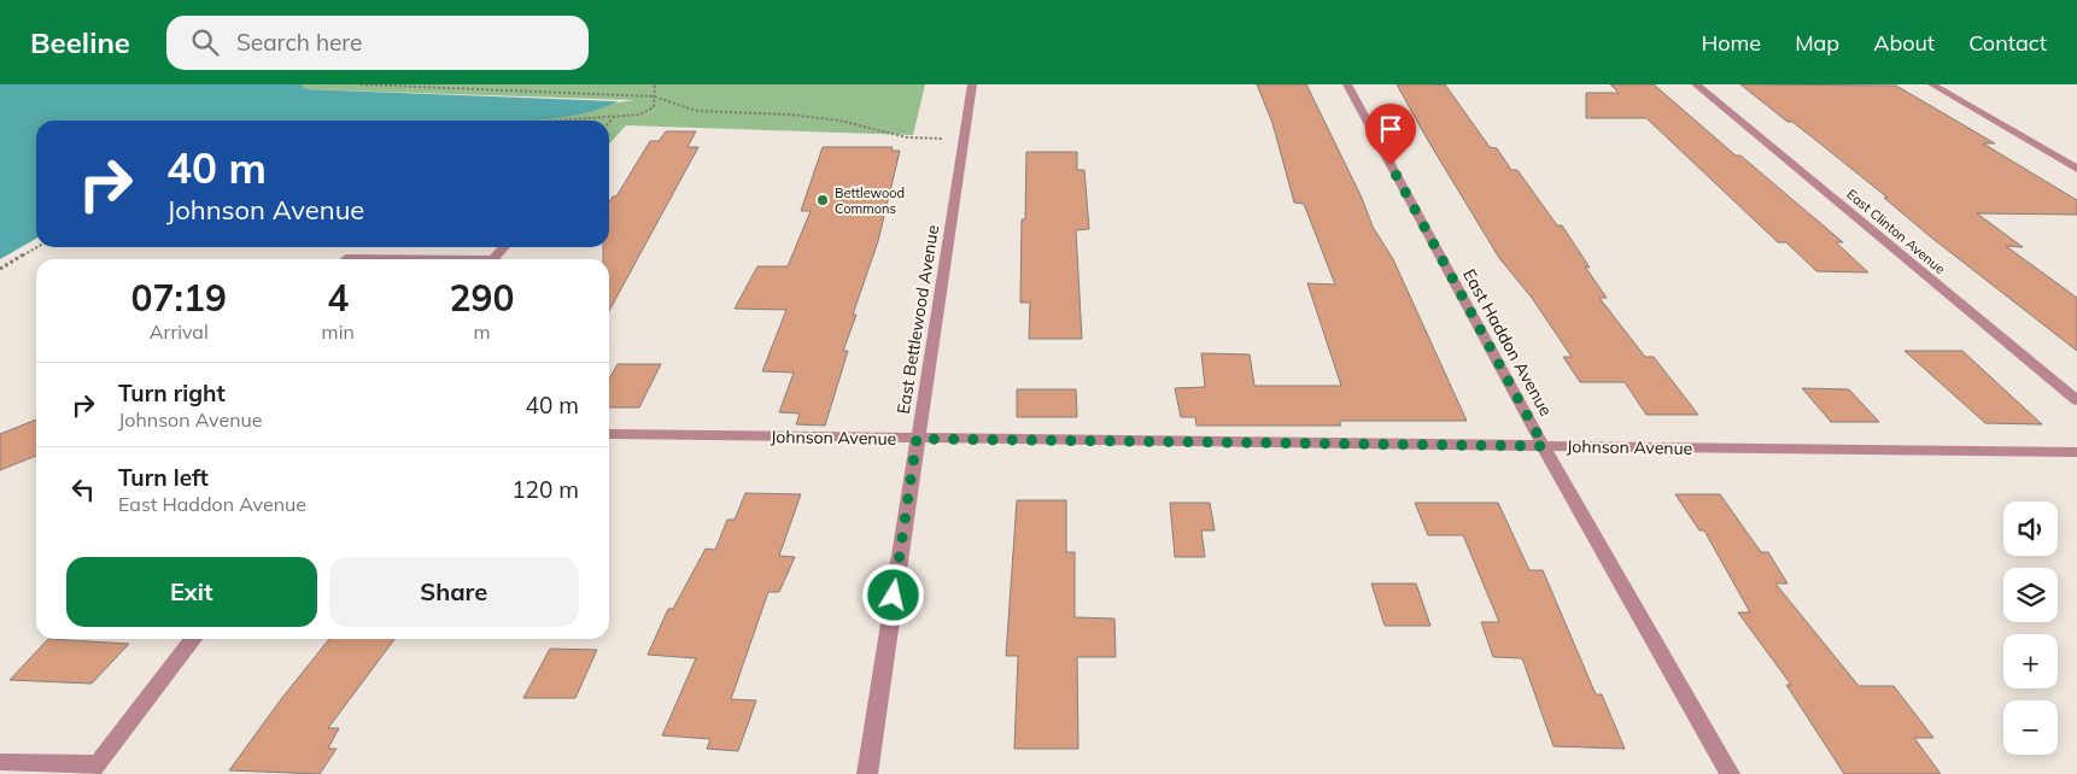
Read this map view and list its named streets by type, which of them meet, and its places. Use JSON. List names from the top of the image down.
{
  "streets": {
    "street": [
      "East Clinton Avenue",
      "East Bettlewood Avenue",
      "East Haddon Avenue",
      "Johnson Avenue"
    ]
  },
  "crossings": [
    ["East Bettlewood Avenue", "Johnson Avenue"],
    ["East Haddon Avenue", "Johnson Avenue"]
  ],
  "places": ["Bettlewood Commons"],
  "page": {
    "header": "Beeline",
    "search": "Search here",
    "nav": [
      "Home",
      "Map",
      "About",
      "Contact"
    ],
    "turn": ["40 m", "Johnson Avenue"],
    "eta": [
      "07:19",
      "Arrival",
      "4",
      "min",
      "290",
      "m"
    ],
    "list": [
      {
        "name": "Turn right",
        "note": "Johnson Avenue",
        "value": "40 m"
      },
      {
        "name": "Turn left",
        "note": "East Haddon Avenue",
        "value": "120 m"
      }
    ],
    "map_buttons": ["+", "−"],
    "buttons": ["Exit", "Share"]
  }
}
